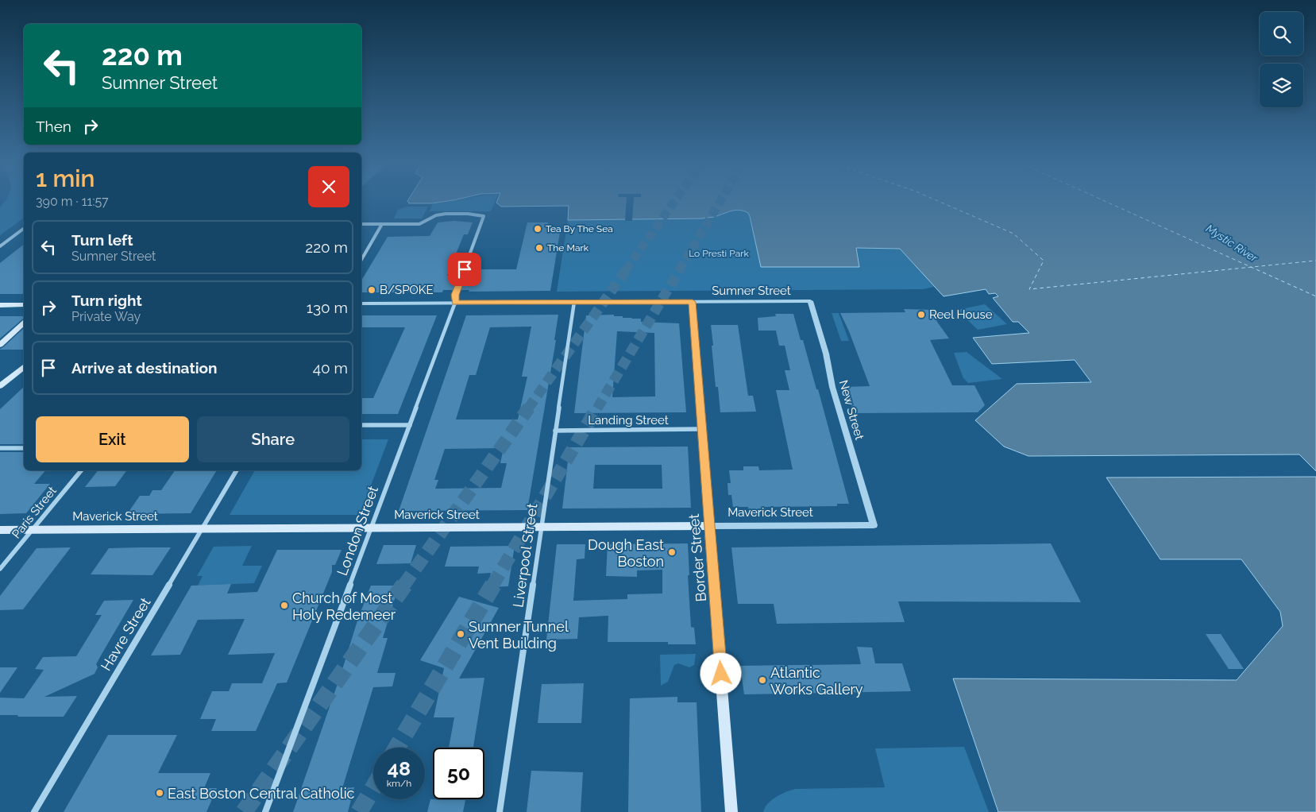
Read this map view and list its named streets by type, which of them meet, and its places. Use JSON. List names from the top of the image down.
{
  "streets": {
    "main road": ["Maverick Street", "Border Street"],
    "street": [
      "Sumner Street",
      "New Street",
      "Landing Street",
      "Paris Street",
      "London Street",
      "Liverpool Street",
      "Havre Street"
    ]
  },
  "crossings": [
    ["Sumner Street", "New Street"],
    ["Sumner Street", "London Street"],
    ["Sumner Street", "Liverpool Street"],
    ["Sumner Street", "Border Street"],
    ["New Street", "Maverick Street"],
    ["Landing Street", "Liverpool Street"],
    ["Landing Street", "Border Street"],
    ["Paris Street", "Maverick Street"],
    ["Maverick Street", "London Street"],
    ["Maverick Street", "Liverpool Street"],
    ["Maverick Street", "Border Street"],
    ["Maverick Street", "Havre Street"]
  ],
  "water": ["Mystic River"],
  "parks": ["Lo Presti Park"],
  "places": [
    "Tea By The Sea",
    "The Mark",
    "B/SPOKE",
    "Reel House",
    "Dough East Boston",
    "Church of Most Holy Redemeer",
    "Sumner Tunnel Vent Building",
    "Atlantic Works Gallery",
    "East Boston Central Catholic"
  ],
  "page": {
    "turn": ["220 m", "Sumner Street"],
    "then": "Then",
    "heading": ["1 min", "390 m · 11:57"],
    "list": [
      {
        "name": "Turn left",
        "note": "Sumner Street",
        "value": "220 m"
      },
      {
        "name": "Turn right",
        "note": "Private Way",
        "value": "130 m"
      },
      {
        "name": "Arrive at destination",
        "value": "40 m"
      }
    ],
    "buttons": ["Exit", "Share"],
    "speed": "48 km/h",
    "limit": "50"
  }
}
